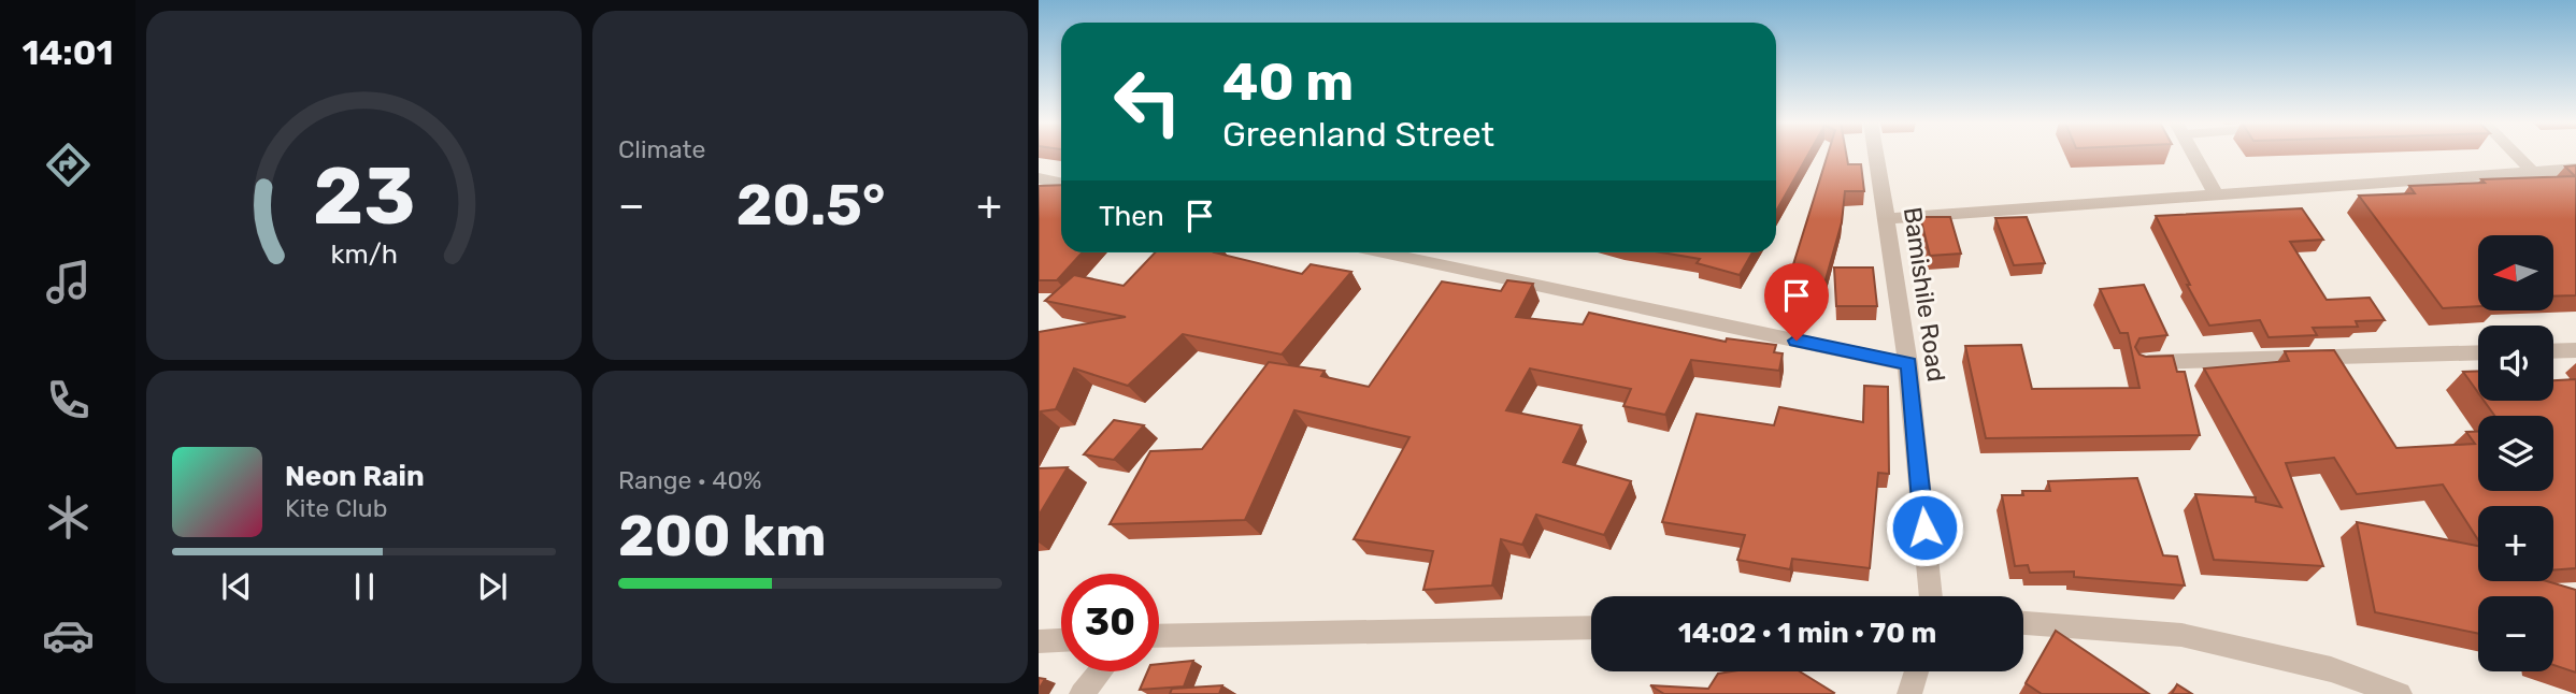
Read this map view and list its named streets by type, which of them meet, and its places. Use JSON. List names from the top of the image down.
{
  "streets": {
    "street": ["Bamishile Road"]
  },
  "north": "left",
  "page": {
    "tabs": "14:01",
    "tile": [
      "Climate",
      ["Range · 40%", "200 km"]
    ],
    "turn": ["40 m", "Greenland Street"],
    "heat": ["−", "20.5°", "+"],
    "then": "Then",
    "map_buttons": ["+", "−"],
    "song": ["Neon Rain", "Kite Club"],
    "limit": "30",
    "trip": "14:02 · 1 min · 70 m",
    "gauge": ["23", "km/h"]
  }
}
